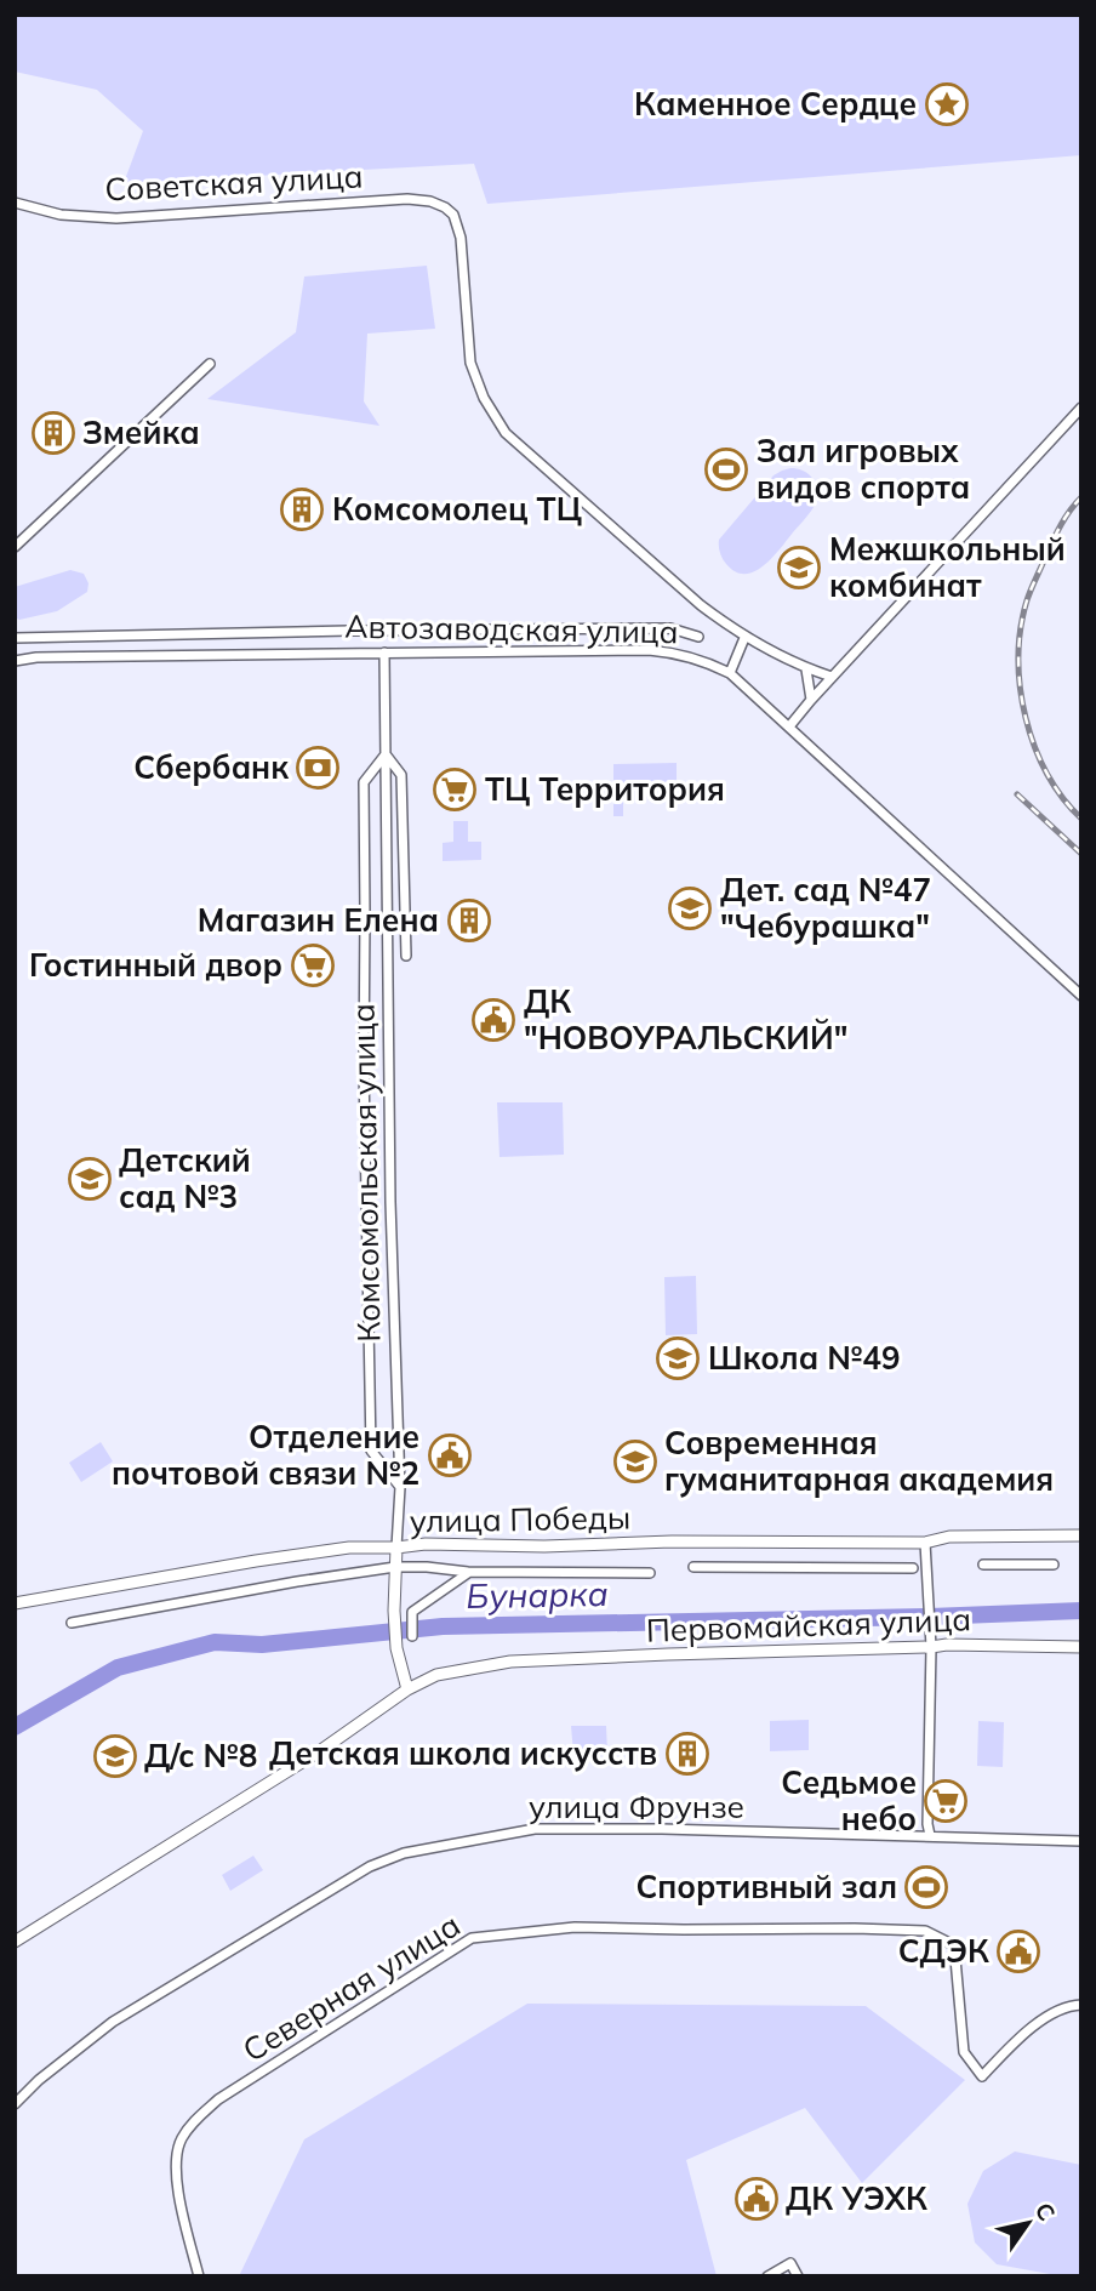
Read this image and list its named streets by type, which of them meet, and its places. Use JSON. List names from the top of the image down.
{
  "streets": {
    "main road": ["Комсомольская улица", "улица Победы", "Первомайская улица"],
    "street": [
      "Советская улица",
      "Автозаводская улица",
      "улица Фрунзе",
      "Северная улица"
    ]
  },
  "crossings": [
    ["Автозаводская улица", "Комсомольская улица"],
    ["Комсомольская улица", "улица Победы"],
    ["Комсомольская улица", "Первомайская улица"]
  ],
  "water": ["Бунарка"],
  "places": {
    "place": ["Каменное Сердце"],
    "building": [
      "Змейка",
      "Комсомолец ТЦ",
      "Магазин Елена",
      "Детская школа искусств"
    ],
    "sports": ["Зал игровых видов спорта", "Спортивный зал"],
    "school or university": [
      "Межшкольный комбинат",
      "Дет. сад №47 \"Чебурашка\"",
      "Детский сад №3",
      "Школа №49",
      "Современная гуманитарная академия",
      "Д/с №8"
    ],
    "bank": ["Сбербанк"],
    "supermarket": ["ТЦ Территория", "Гостинный двор", "Седьмое небо"],
    "public building": [
      "ДК \"НОВОУРАЛЬСКИЙ\"",
      "Отделение почтовой связи №2",
      "СДЭК",
      "ДК УЭХК"
    ]
  },
  "north": "top right"
}
